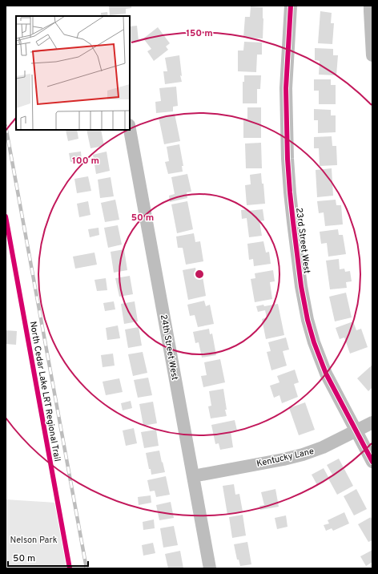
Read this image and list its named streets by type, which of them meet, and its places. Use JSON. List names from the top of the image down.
{
  "streets": {
    "street": ["23rd Street West", "24th Street West", "Kentucky Lane"],
    "cycle path": ["North Cedar Lake LRT Regional Trail"]
  },
  "crossings": [
    ["23rd Street West", "Kentucky Lane"],
    ["24th Street West", "Kentucky Lane"]
  ],
  "parks": ["Nelson Park"],
  "scale_bar": "50 m",
  "rings": ["150 m", "100 m", "50 m"]
}
